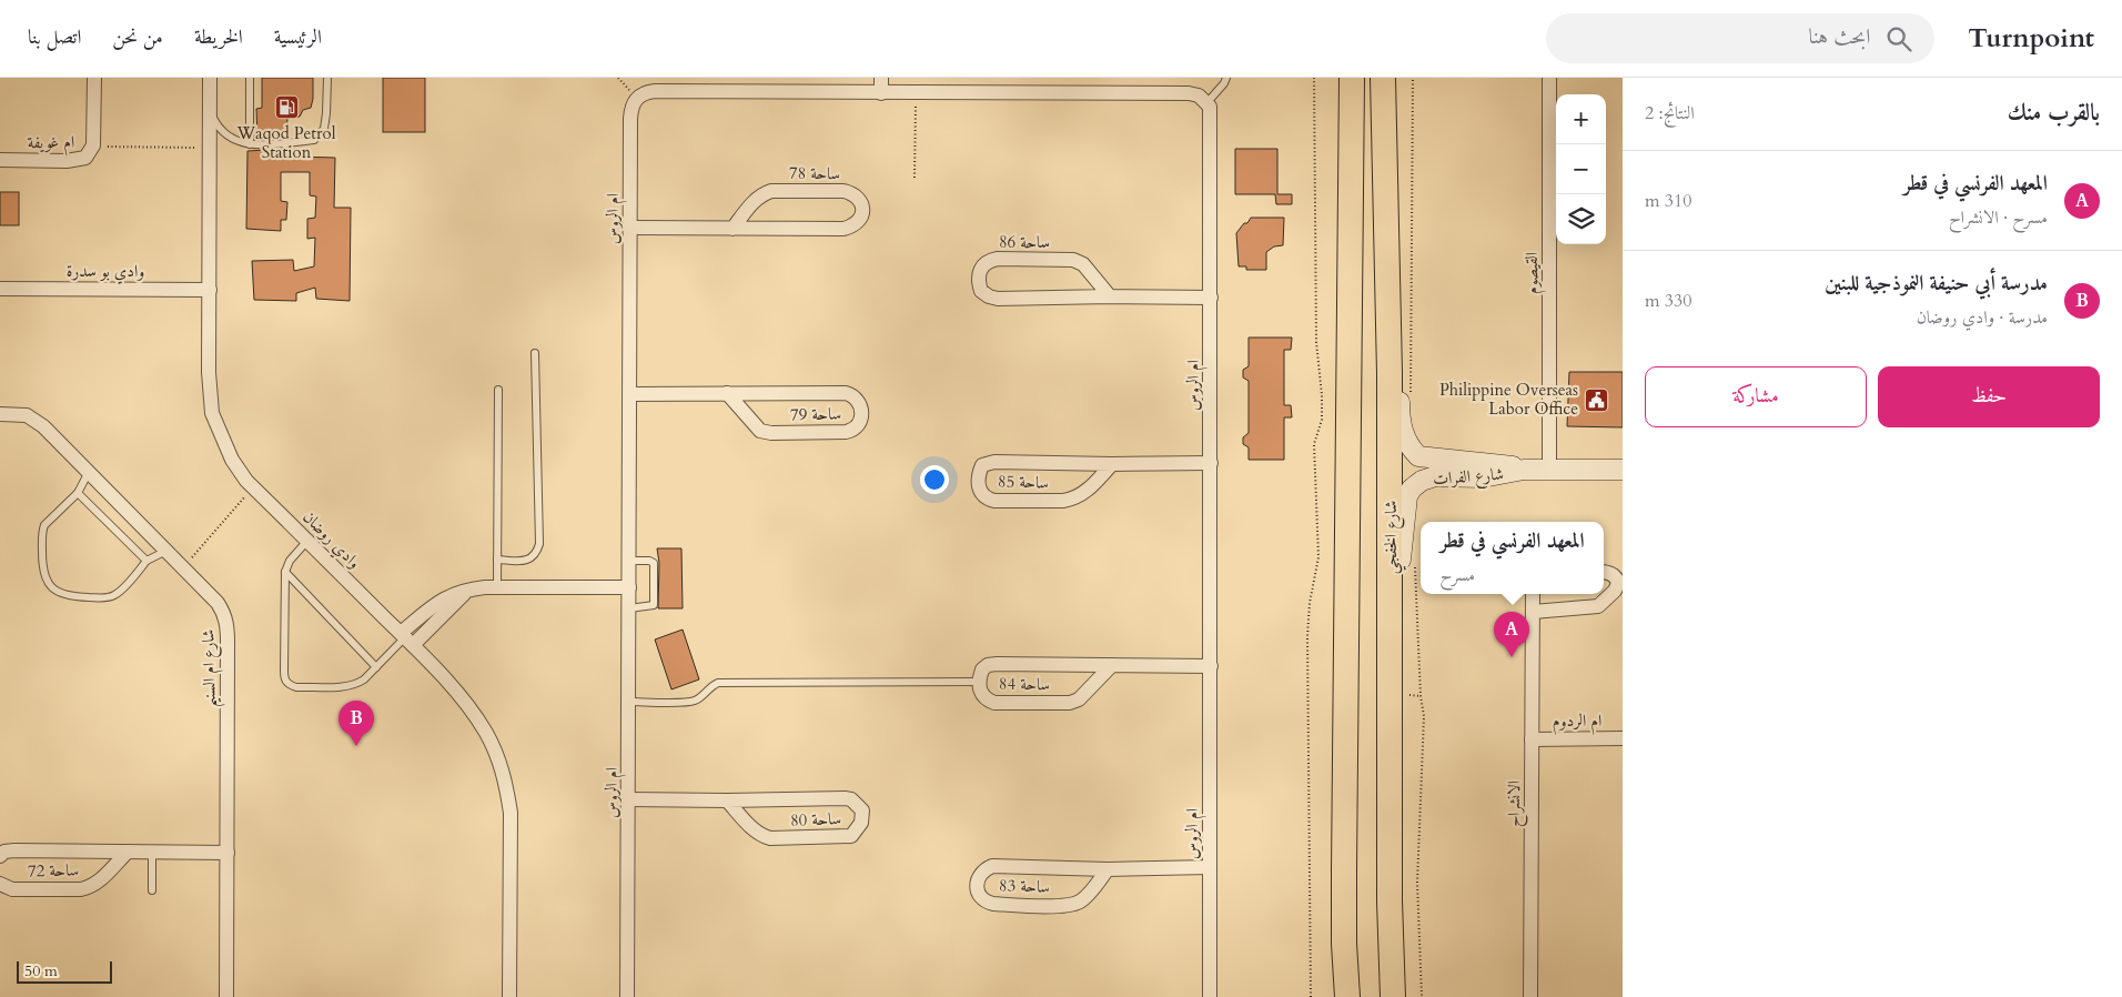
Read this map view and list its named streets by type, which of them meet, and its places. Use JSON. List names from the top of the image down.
{
  "streets": {
    "highway": ["شارع الخفجي"],
    "street": [
      "ام غويفة",
      "ساحة 78",
      "ام الروس",
      "ساحة 86",
      "وادي بو سدرة",
      "القيصوم",
      "ساحة 79",
      "شارع الفرات",
      "ساحة 85",
      "وادي روضان",
      "شارع ام السنيم",
      "ساحة 84",
      "ام الردوم",
      "الانشراح",
      "ساحة 80",
      "ساحة 72",
      "ساحة 83"
    ]
  },
  "crossings": [
    ["ساحة 78", "ام الروس"],
    ["ام الروس", "ساحة 86"],
    ["ام الروس", "ساحة 79"],
    ["ام الروس", "ساحة 85"],
    ["ام الروس", "ساحة 84"],
    ["ام الروس", "ساحة 80"],
    ["ام الروس", "ساحة 83"],
    ["وادي بو سدرة", "وادي روضان"],
    ["القيصوم", "شارع الفرات"],
    ["شارع الفرات", "شارع الخفجي"],
    ["شارع ام السنيم", "ساحة 72"],
    ["ام الردوم", "الانشراح"]
  ],
  "places": {
    "fuel station": ["Waqod Petrol Station"],
    "public building": ["Philippine Overseas Labor Office"]
  },
  "scale_bar": "50 m",
  "page": {
    "header": "Turnpoint",
    "search": "ابحث هنا",
    "nav": [
      "الرئيسية",
      "الخريطة",
      "من نحن",
      "اتصل بنا"
    ],
    "heading": ["بالقرب منك", "النتائج: 2"],
    "map_buttons": ["+", "−"],
    "list": [
      {
        "mark": "A",
        "name": "المعهد الفرنسي في قطر",
        "note": "مسرح · الانشراح",
        "value": "310 m"
      },
      {
        "mark": "B",
        "name": "مدرسة أبي حنيفة النموذجية للبنين",
        "note": "مدرسة · وادي روضان",
        "value": "330 m"
      }
    ],
    "buttons": ["حفظ", "مشاركة"],
    "popup": ["المعهد الفرنسي في قطر", "مسرح"],
    "pins": ["A", "B"],
    "scale": "50 m"
  }
}
